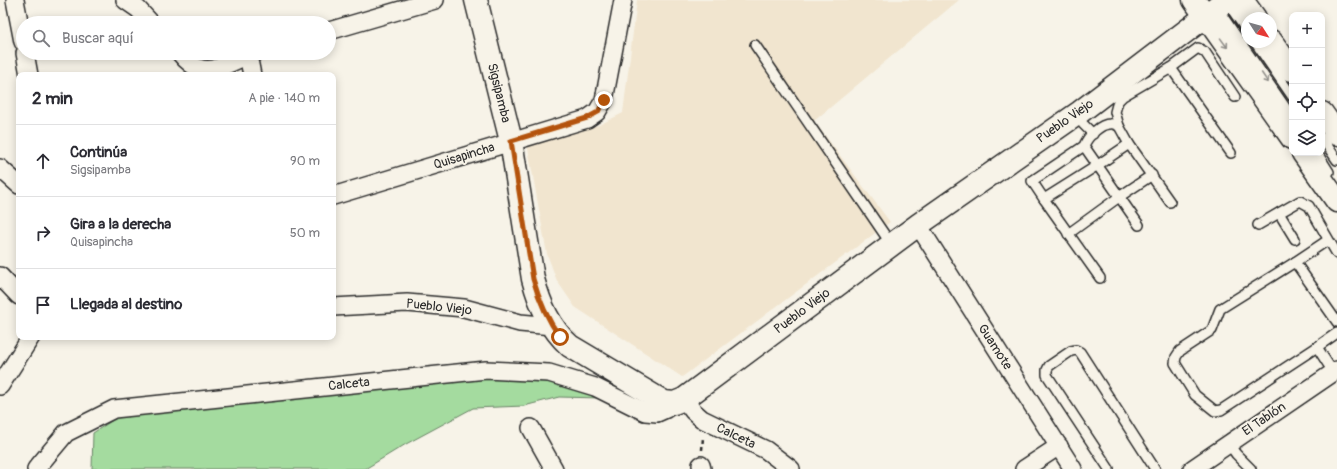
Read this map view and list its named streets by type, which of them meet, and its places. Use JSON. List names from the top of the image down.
{
  "streets": {
    "street": [
      "Sigsipamba",
      "Pueblo Viejo",
      "Quisapincha",
      "Guamote",
      "Calceta",
      "El Tablón"
    ]
  },
  "crossings": [
    ["Sigsipamba", "Pueblo Viejo"],
    ["Sigsipamba", "Quisapincha"],
    ["Pueblo Viejo", "Guamote"],
    ["Pueblo Viejo", "Calceta"]
  ],
  "north": "bottom right",
  "page": {
    "map_buttons": ["+", "−"],
    "search": "Buscar aquí",
    "heading": ["2 min", "A pie · 140 m"],
    "list": [
      ["Continúa", "Sigsipamba", "90 m"],
      ["Gira a la derecha", "Quisapincha", "50 m"],
      "Llegada al destino"
    ]
  }
}
